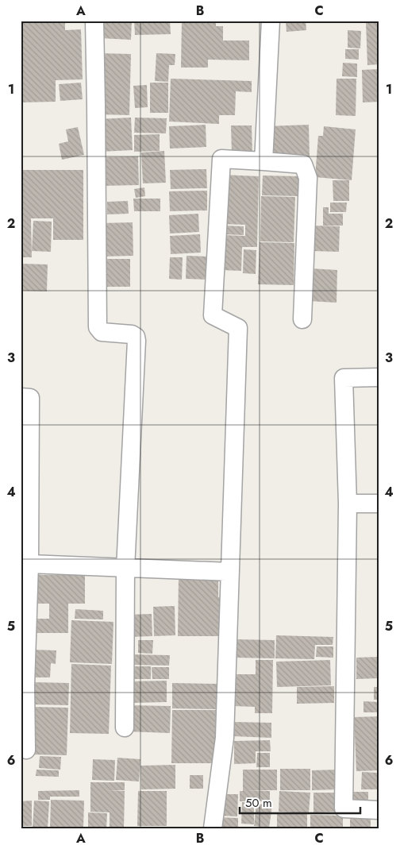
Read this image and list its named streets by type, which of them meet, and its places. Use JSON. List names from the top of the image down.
{
  "scale_bar": "50 m",
  "grid": {
    "columns": ["A", "B", "C"],
    "rows": [
      "1",
      "2",
      "3",
      "4",
      "5",
      "6"
    ]
  }
}
